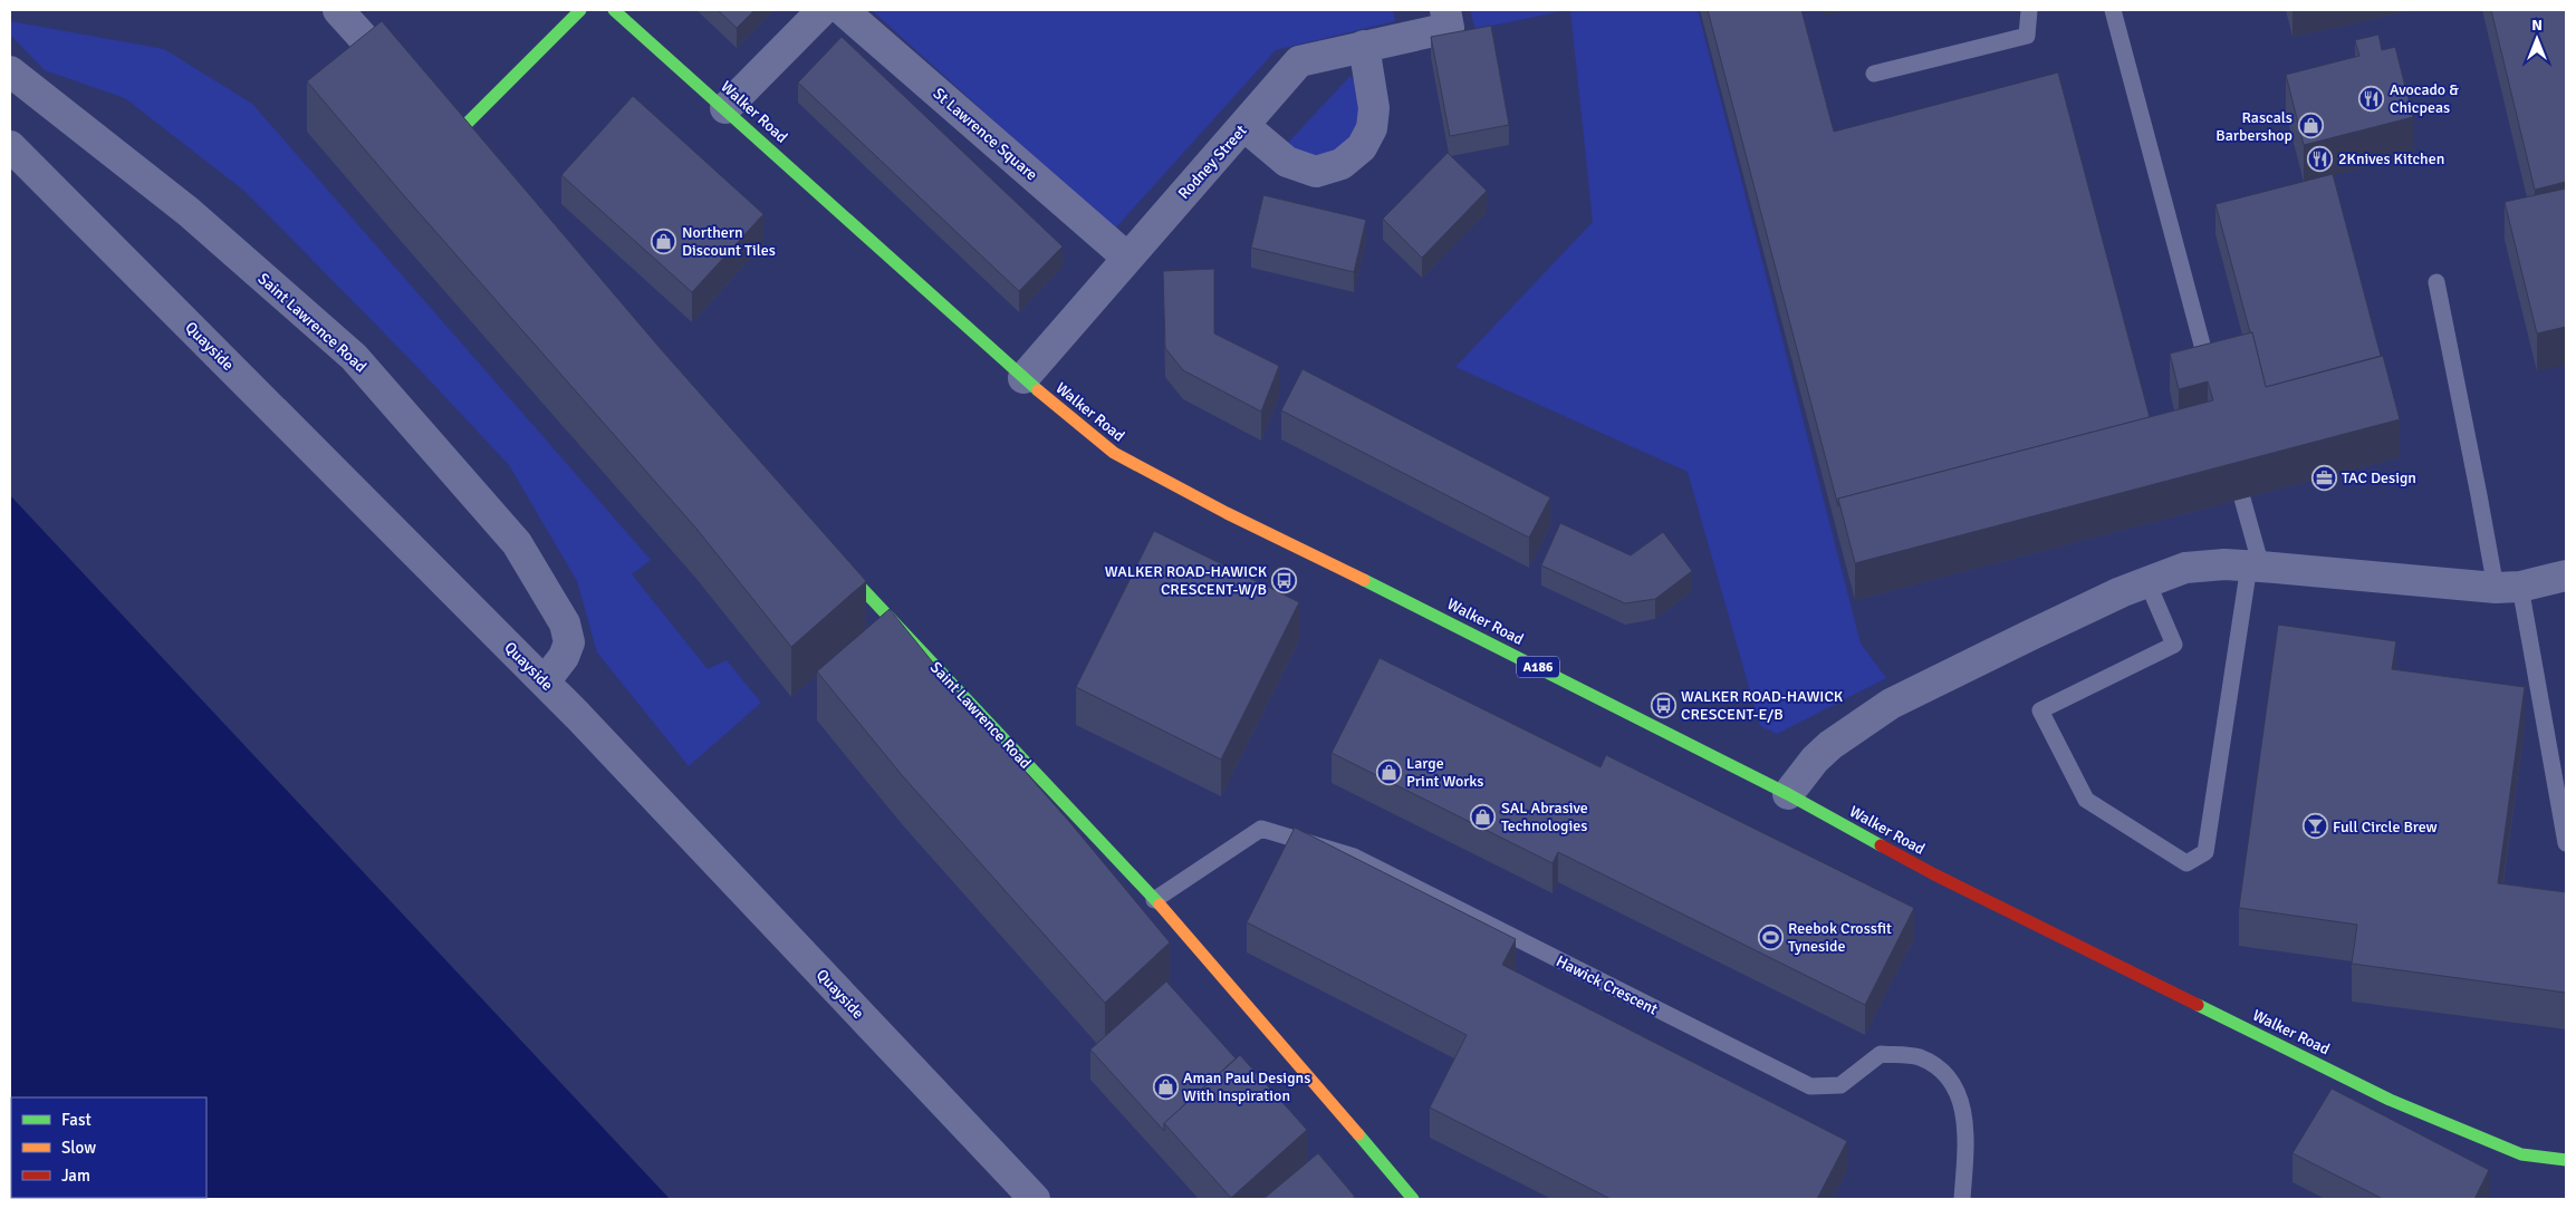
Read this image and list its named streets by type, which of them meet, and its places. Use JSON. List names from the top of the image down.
{
  "streets": {
    "main road": ["Walker Road", "Saint Lawrence Road", "A186"],
    "street": ["St Lawrence Square", "Rodney Street", "Quayside"],
    "lane": ["Hawick Crescent"]
  },
  "crossings": [
    ["Walker Road", "Rodney Street"],
    ["St Lawrence Square", "Rodney Street"],
    ["Saint Lawrence Road", "Quayside"],
    ["Saint Lawrence Road", "Hawick Crescent"]
  ],
  "places": {
    "restaurant": ["Avocado & Chicpeas", "2Knives Kitchen"],
    "shop": [
      "Rascals Barbershop",
      "Northern Discount Tiles",
      "Large Print Works",
      "SAL Abrasive Technologies",
      "Aman Paul Designs With Inspiration"
    ],
    "office": ["TAC Design"],
    "bus stop": ["WALKER ROAD-HAWICK CRESCENT-W/B", "WALKER ROAD-HAWICK CRESCENT-E/B"],
    "bar": ["Full Circle Brew"],
    "sports": ["Reebok Crossfit Tyneside"]
  },
  "legend": ["Fast", "Slow", "Jam"],
  "north": "top"
}
